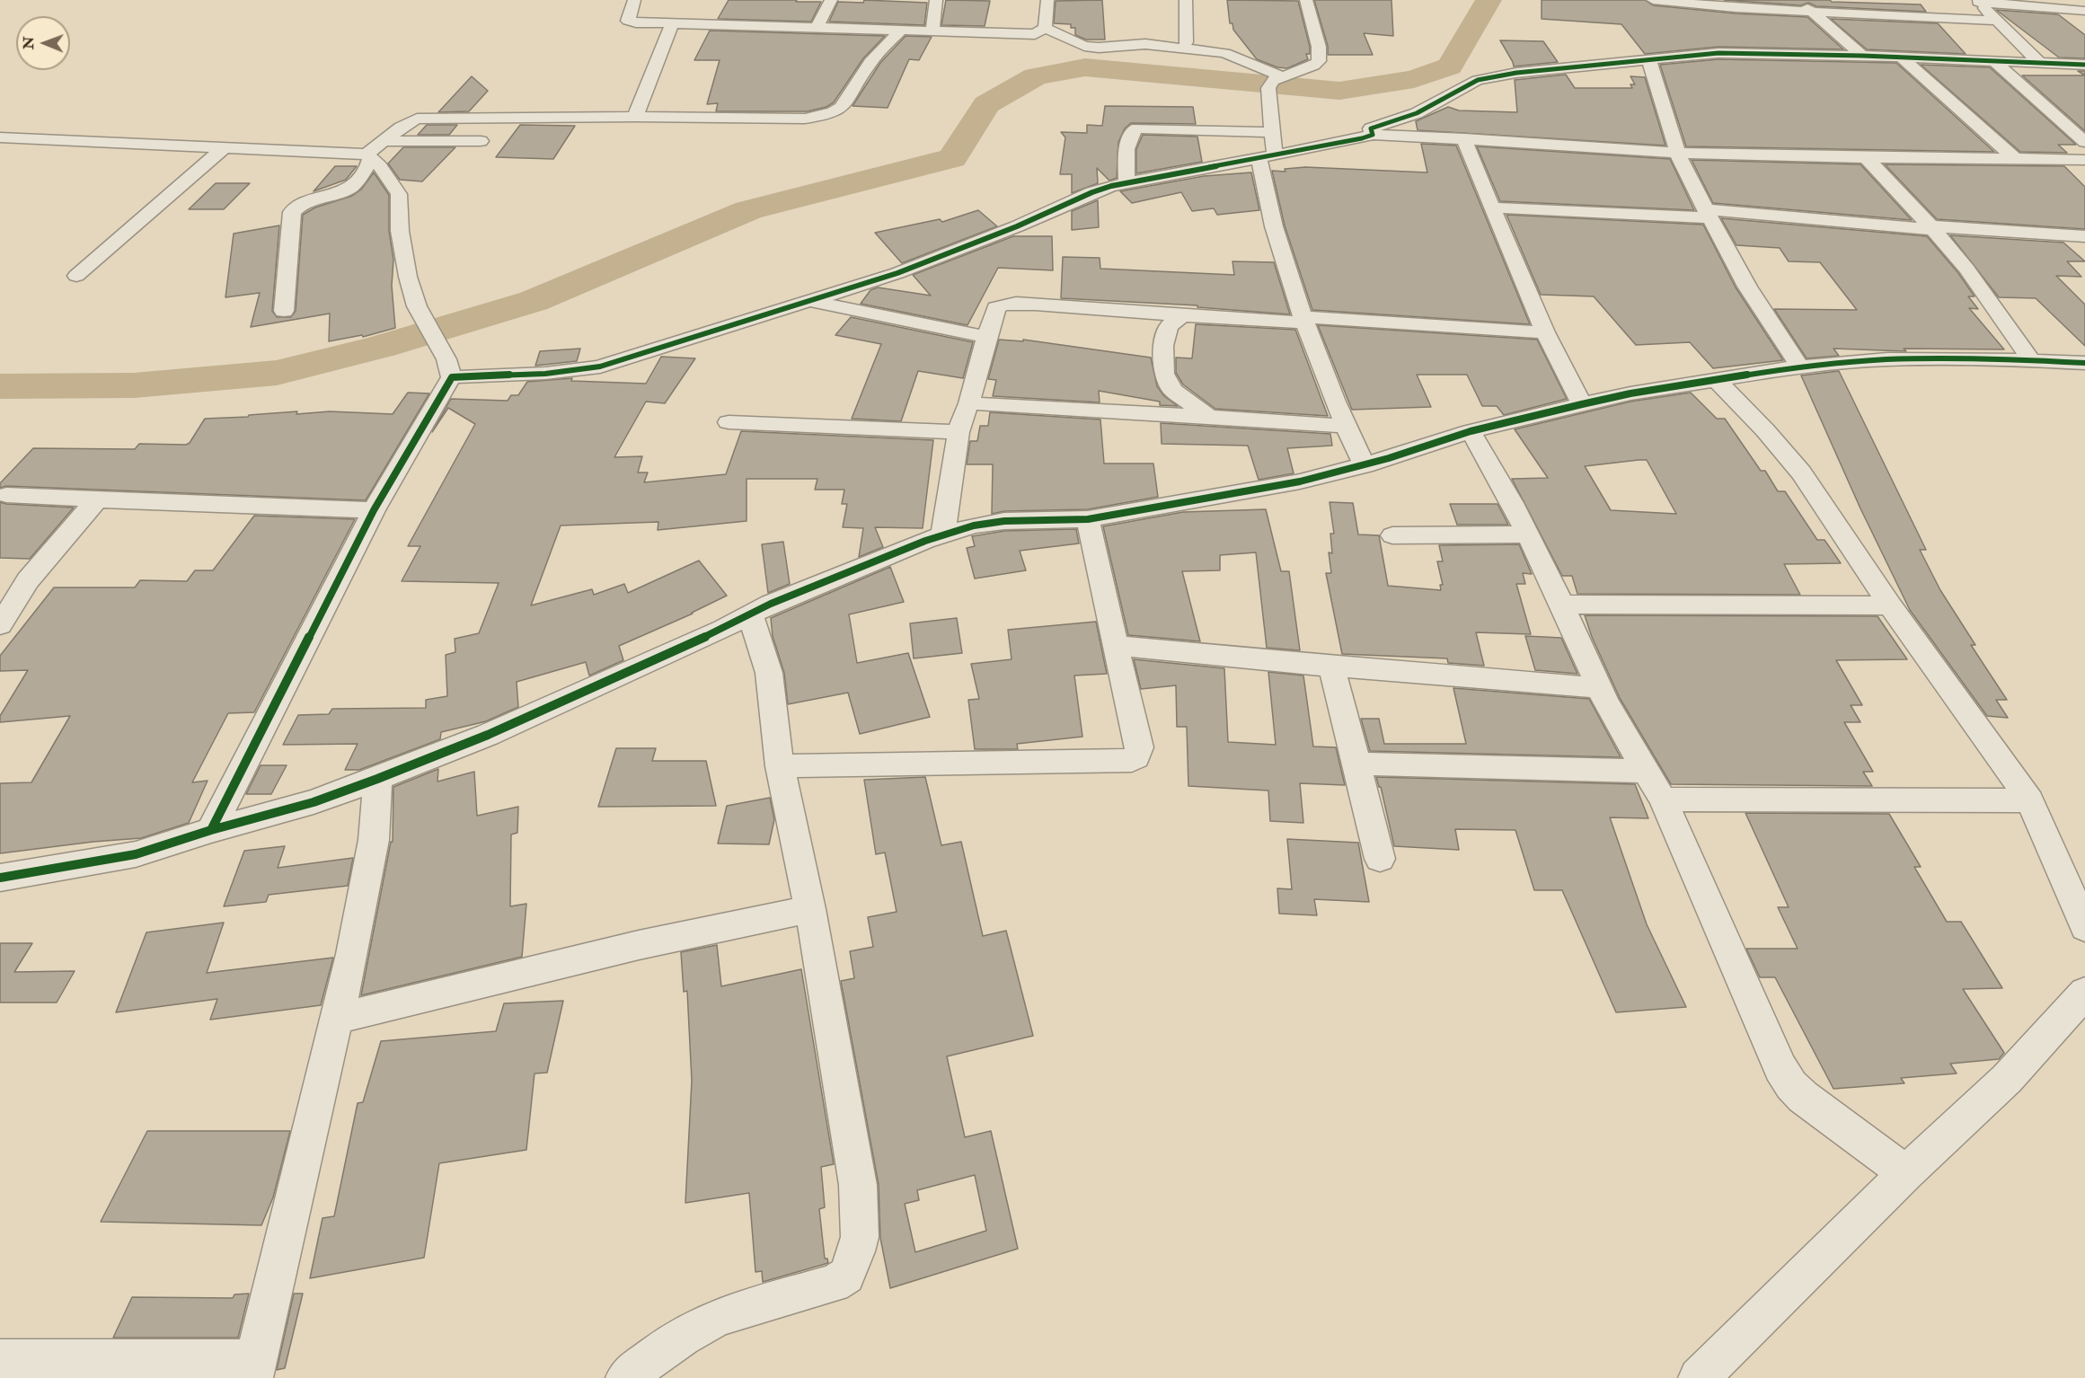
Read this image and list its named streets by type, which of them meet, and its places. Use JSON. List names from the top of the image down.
{
  "north": "left"
}
